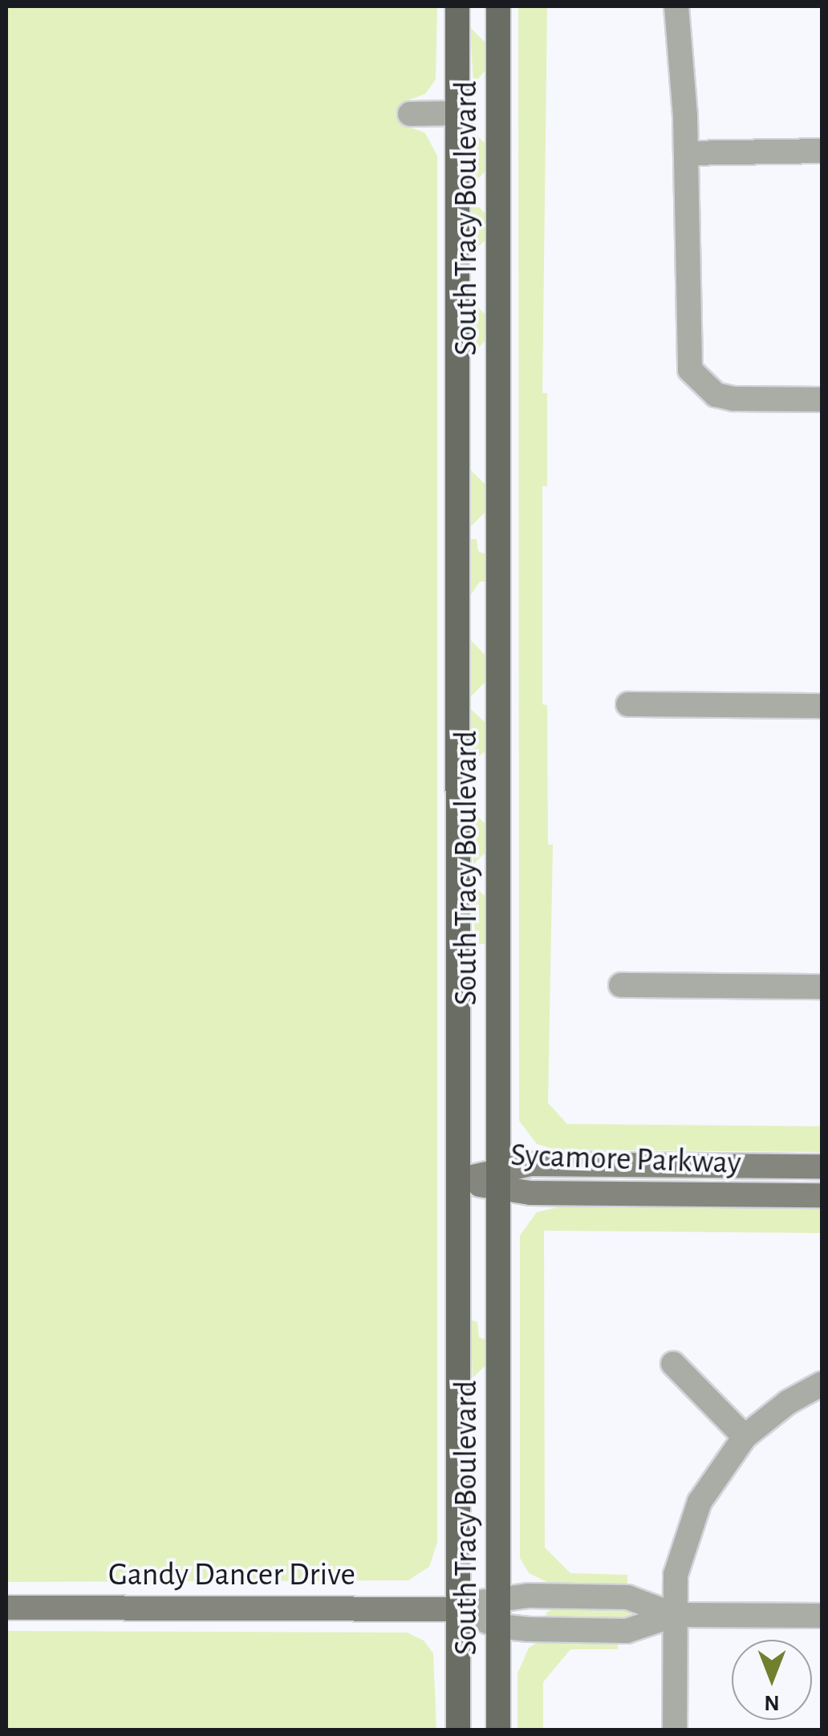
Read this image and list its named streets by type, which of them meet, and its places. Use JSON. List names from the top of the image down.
{
  "streets": {
    "main road": ["South Tracy Boulevard", "Sycamore Parkway", "Gandy Dancer Drive"]
  },
  "crossings": [
    ["South Tracy Boulevard", "Sycamore Parkway"],
    ["South Tracy Boulevard", "Gandy Dancer Drive"]
  ],
  "north": "bottom"
}
